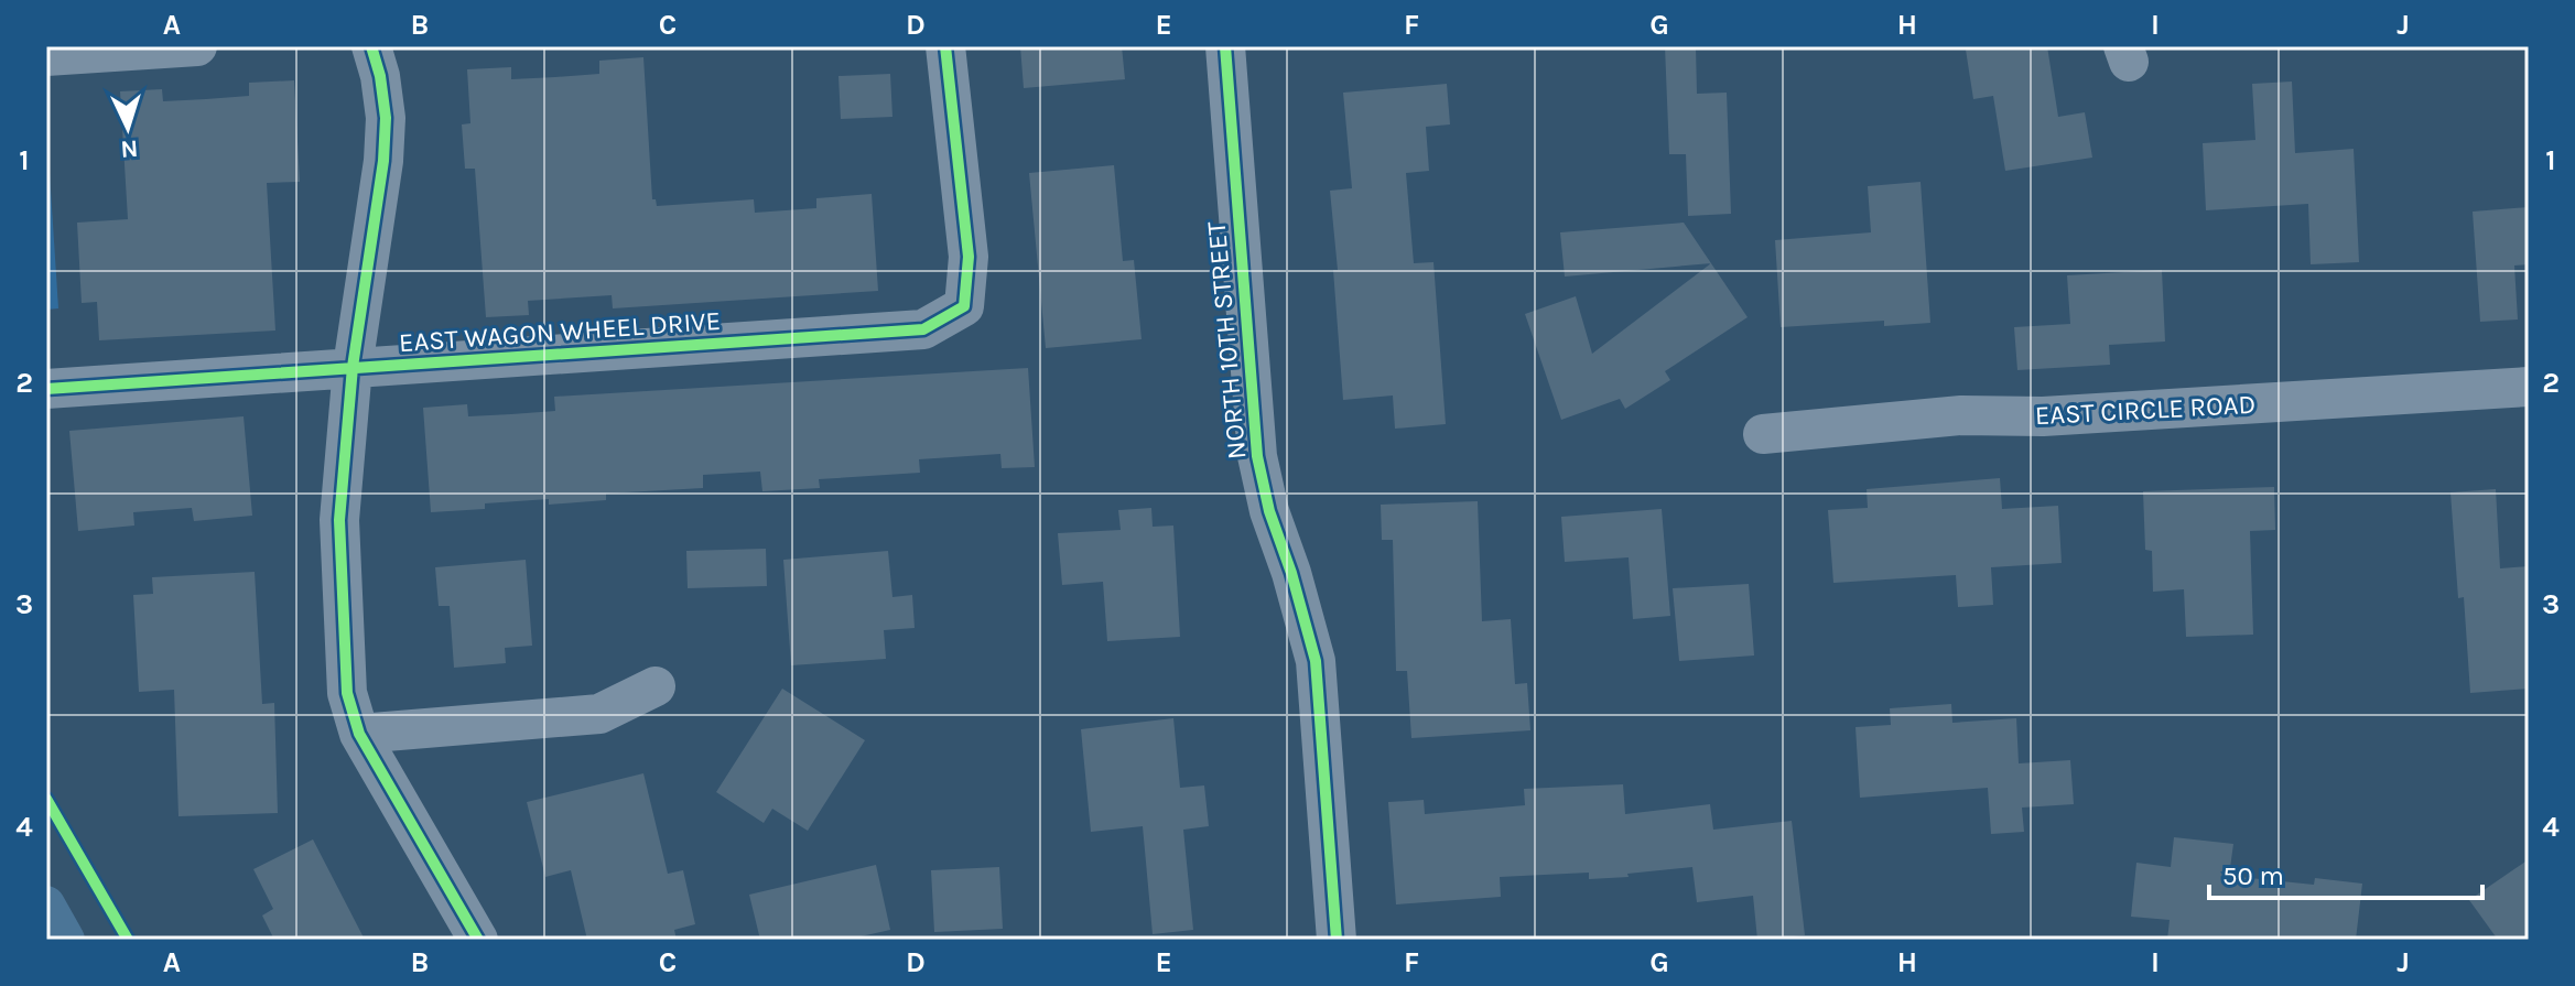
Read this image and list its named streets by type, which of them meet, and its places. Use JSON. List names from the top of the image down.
{
  "streets": {
    "street": ["EAST WAGON WHEEL DRIVE", "NORTH 10TH STREET", "EAST CIRCLE ROAD"]
  },
  "scale_bar": "50 m",
  "north": "bottom",
  "grid": {
    "columns": [
      "A",
      "B",
      "C",
      "D",
      "E",
      "F",
      "G",
      "H",
      "I",
      "J"
    ],
    "rows": [
      "1",
      "2",
      "3",
      "4"
    ]
  }
}
